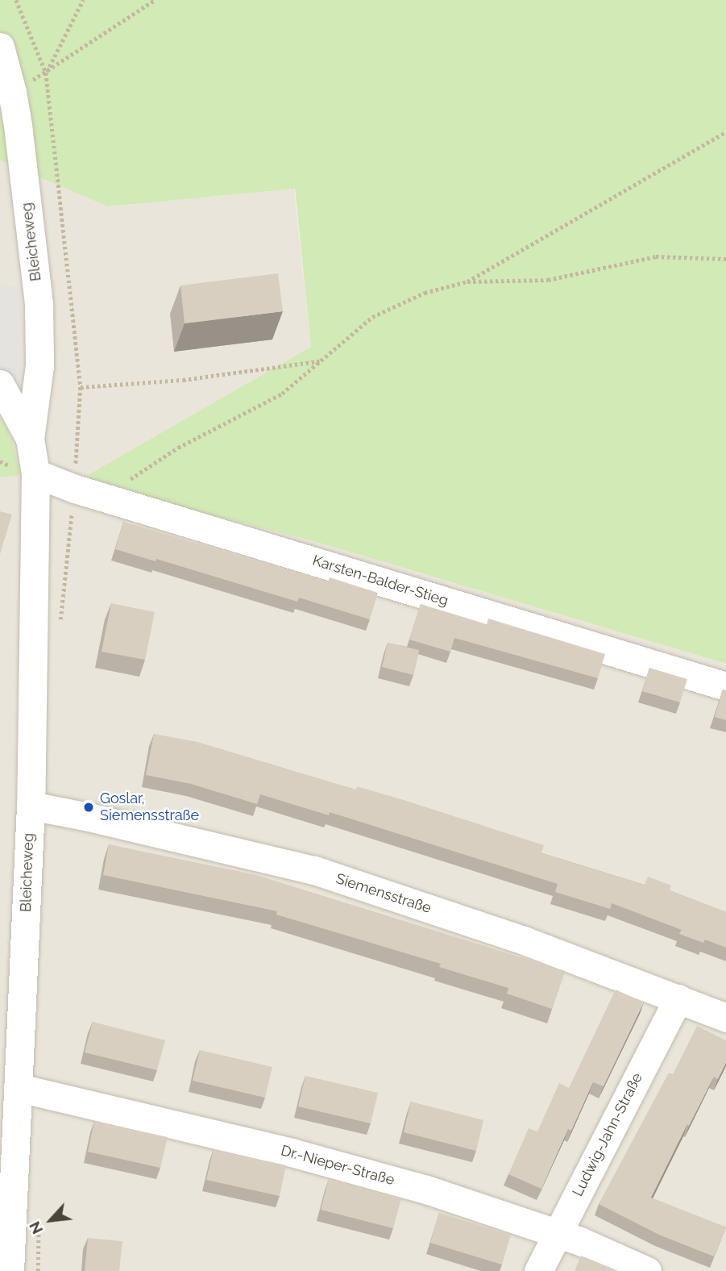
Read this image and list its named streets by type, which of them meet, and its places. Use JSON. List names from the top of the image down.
{
  "streets": {
    "street": [
      "Bleicheweg",
      "Karsten-Balder-Stieg",
      "Siemensstraße",
      "Ludwig-Jahn-Straße",
      "Dr.-Nieper-Straße"
    ]
  },
  "crossings": [
    ["Bleicheweg", "Karsten-Balder-Stieg"],
    ["Bleicheweg", "Siemensstraße"],
    ["Bleicheweg", "Dr.-Nieper-Straße"],
    ["Siemensstraße", "Ludwig-Jahn-Straße"],
    ["Ludwig-Jahn-Straße", "Dr.-Nieper-Straße"]
  ],
  "places": ["Goslar, Siemensstraße"],
  "north": "bottom left"
}
